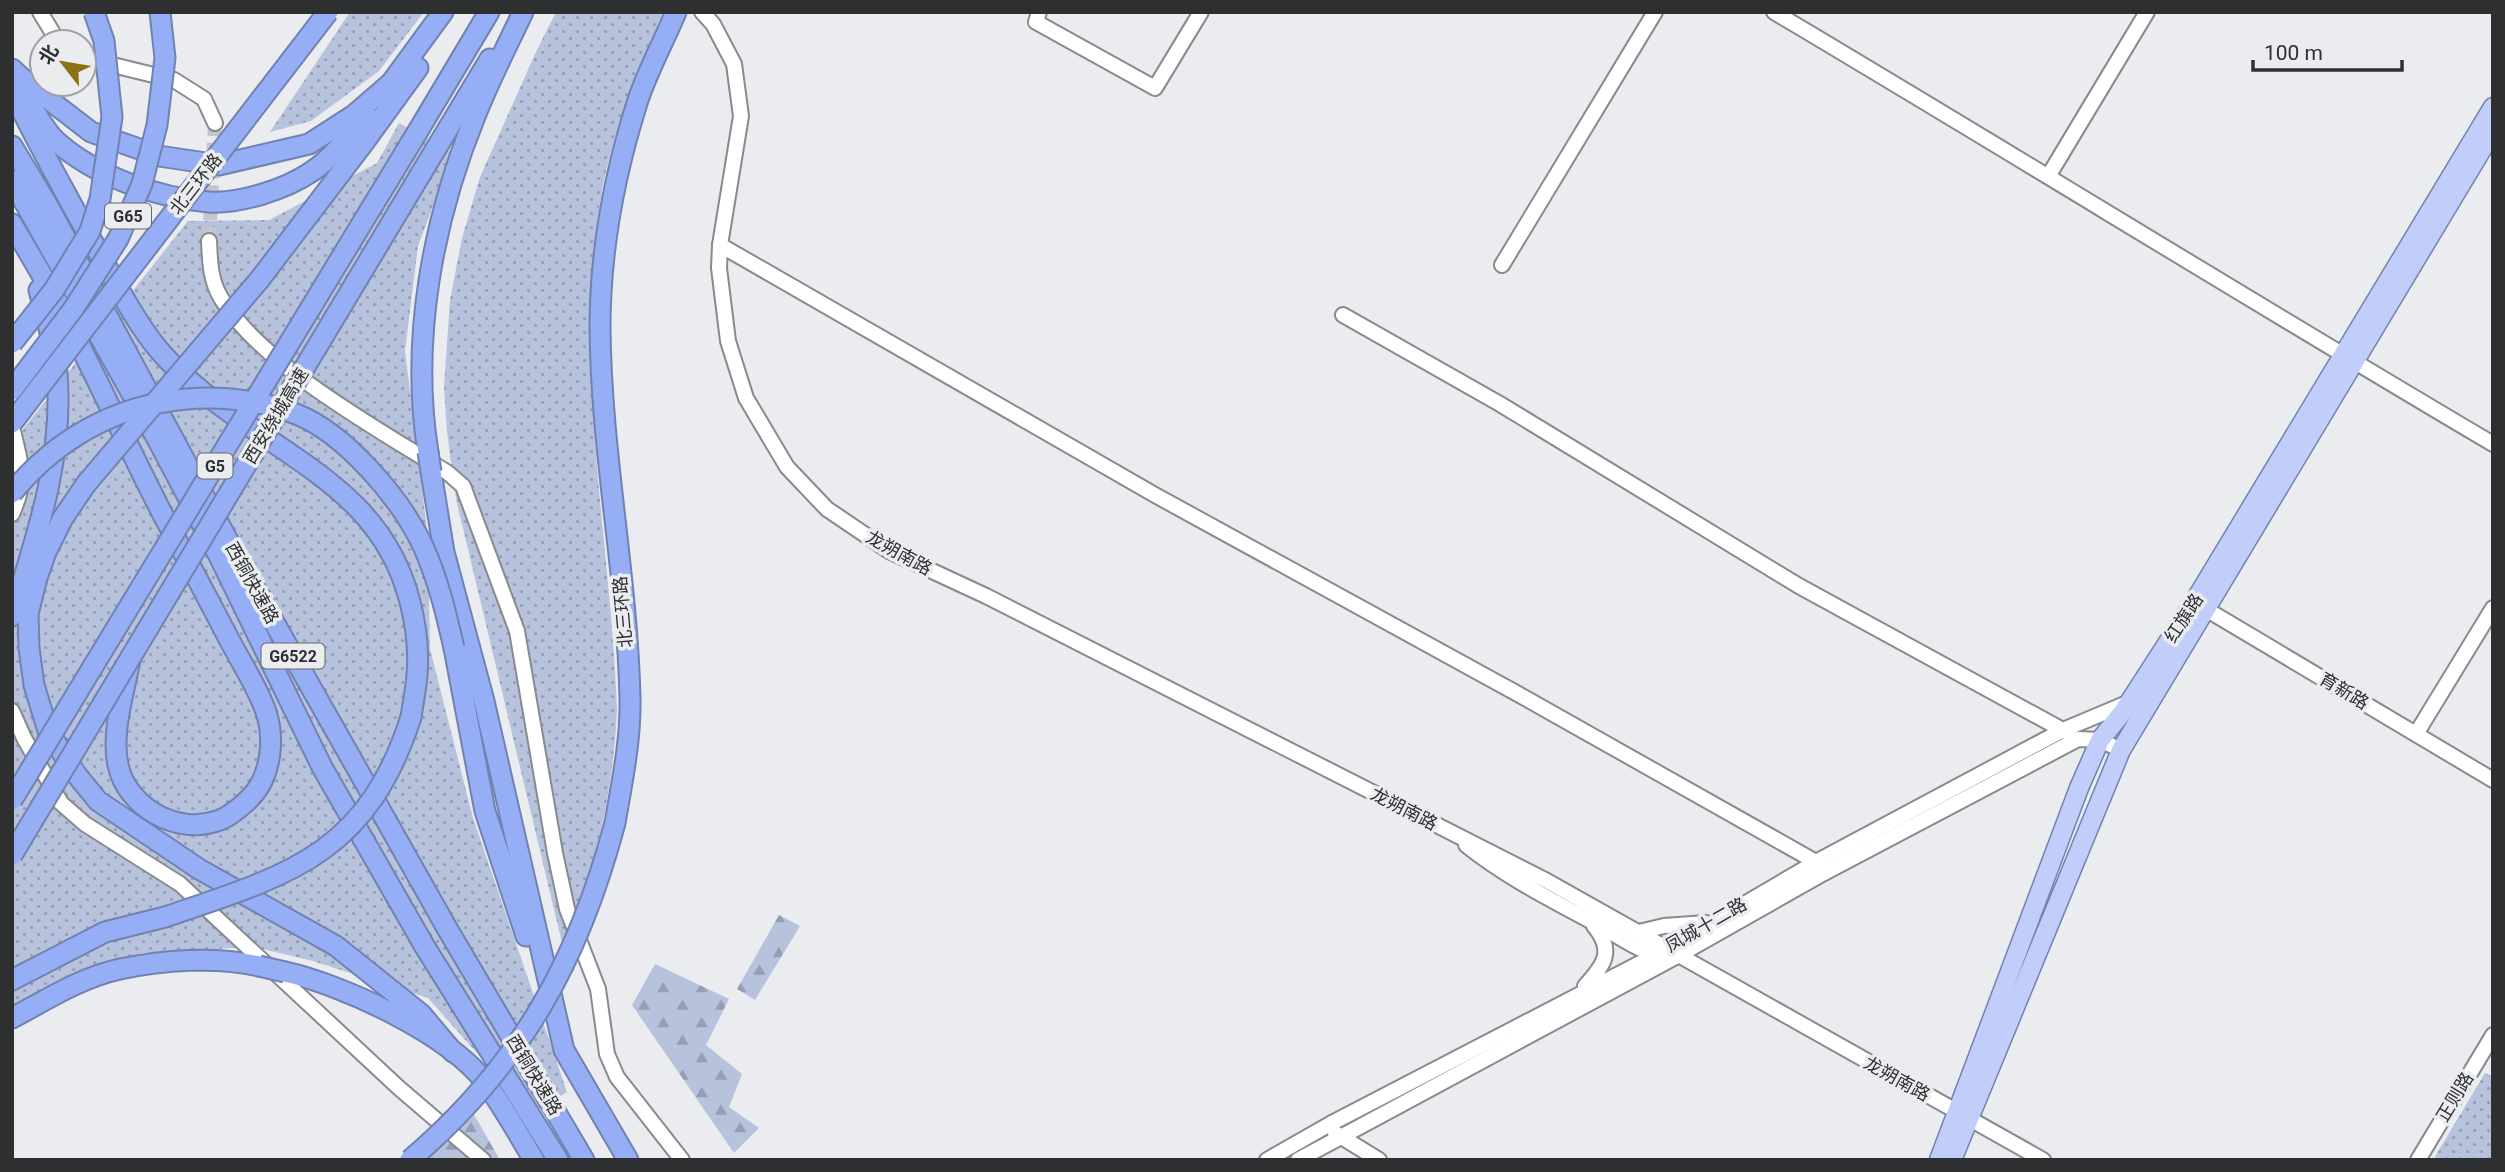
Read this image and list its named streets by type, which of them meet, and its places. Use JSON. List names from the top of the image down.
{
  "streets": {
    "highway": [
      "北三环路",
      "G65",
      "西安绕城高速",
      "G5",
      "西铜快速路",
      "G6522"
    ],
    "main road": ["红旗路"],
    "street": [
      "龙朔南路",
      "育新路",
      "凤城十二路",
      "正则路"
    ]
  },
  "crossings": [
    ["龙朔南路", "红旗路"],
    ["龙朔南路", "凤城十二路"],
    ["红旗路", "育新路"],
    ["红旗路", "凤城十二路"]
  ],
  "scale_bar": "100 m",
  "north": "top left"
}
